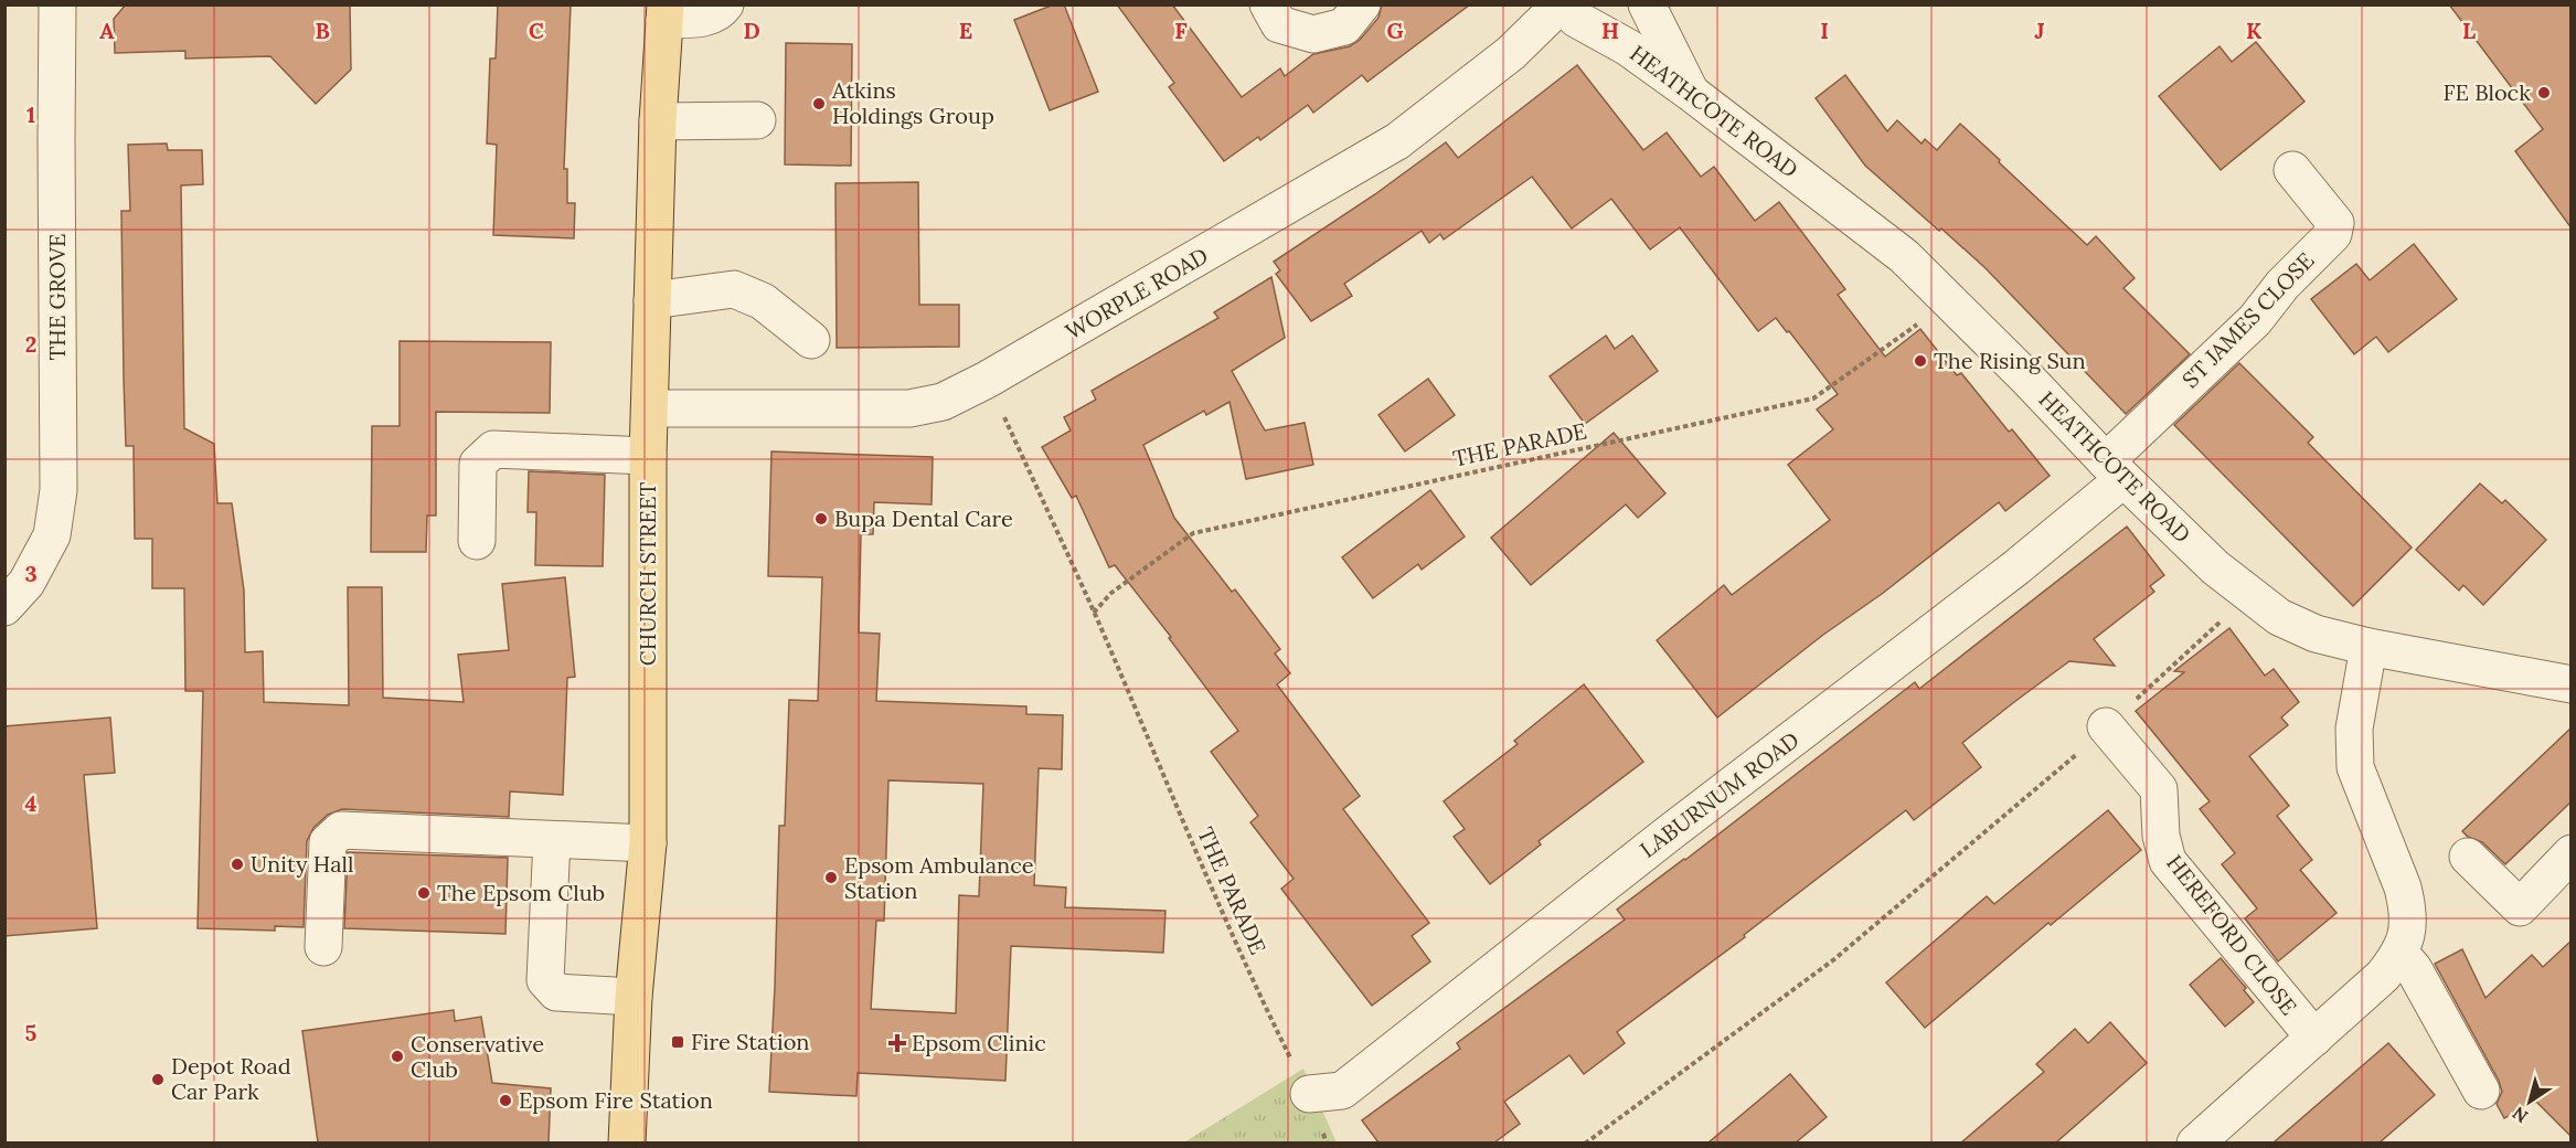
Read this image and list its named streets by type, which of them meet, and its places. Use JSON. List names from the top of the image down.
{
  "streets": {
    "main road": ["CHURCH STREET"],
    "street": [
      "HEATHCOTE ROAD",
      "WORPLE ROAD",
      "THE GROVE",
      "ST JAMES CLOSE",
      "LABURNUM ROAD",
      "HEREFORD CLOSE"
    ],
    "path": ["THE PARADE"]
  },
  "crossings": [
    ["HEATHCOTE ROAD", "WORPLE ROAD"],
    ["HEATHCOTE ROAD", "ST JAMES CLOSE"],
    ["HEATHCOTE ROAD", "THE PARADE"],
    ["HEATHCOTE ROAD", "LABURNUM ROAD"],
    ["WORPLE ROAD", "THE PARADE"],
    ["WORPLE ROAD", "CHURCH STREET"],
    ["ST JAMES CLOSE", "LABURNUM ROAD"],
    ["THE PARADE", "LABURNUM ROAD"]
  ],
  "places": {
    "other": [
      "FE Block",
      "Atkins Holdings Group",
      "The Rising Sun",
      "Bupa Dental Care",
      "Unity Hall",
      "Epsom Ambulance Station",
      "The Epsom Club",
      "Conservative Club",
      "Depot Road Car Park",
      "Epsom Fire Station"
    ],
    "transit": ["Fire Station"],
    "health": ["Epsom Clinic"]
  },
  "north": "bottom left",
  "grid": {
    "columns": [
      "A",
      "B",
      "C",
      "D",
      "E",
      "F",
      "G",
      "H",
      "I",
      "J",
      "K",
      "L"
    ],
    "rows": [
      "1",
      "2",
      "3",
      "4",
      "5"
    ]
  }
}
